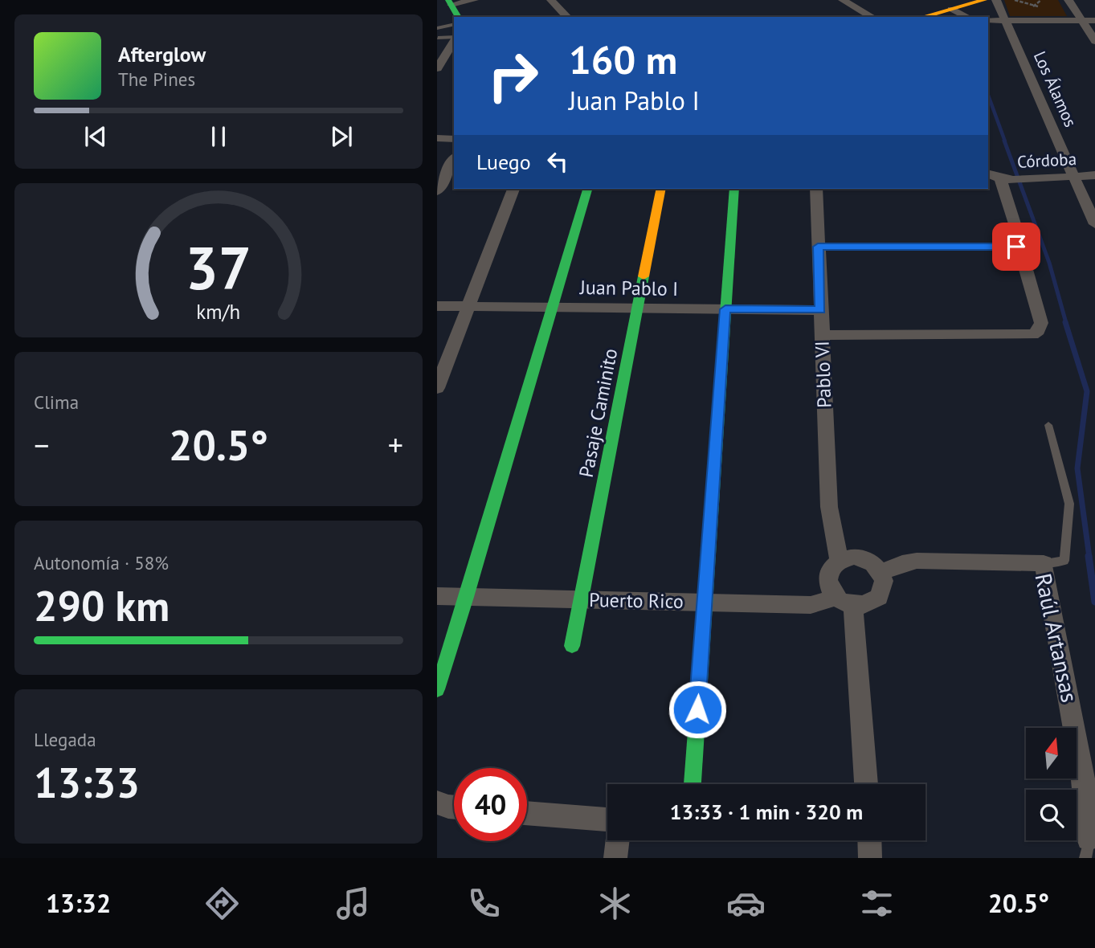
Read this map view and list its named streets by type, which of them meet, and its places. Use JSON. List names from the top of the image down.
{
  "streets": {
    "street": [
      "Los Álamos",
      "Córdoba",
      "Juan Pablo I",
      "Pablo VI",
      "Pasaje Caminito",
      "Puerto Rico",
      "Raúl Artansas"
    ]
  },
  "crossings": [
    ["Los Álamos", "Córdoba"],
    ["Juan Pablo I", "Pablo VI"],
    ["Juan Pablo I", "Pasaje Caminito"],
    ["Pablo VI", "Puerto Rico"],
    ["Pablo VI", "Raúl Artansas"],
    ["Pasaje Caminito", "Puerto Rico"],
    ["Puerto Rico", "Raúl Artansas"]
  ],
  "north": "top",
  "page": {
    "turn": ["160 m", "Juan Pablo I"],
    "song": ["Afterglow", "The Pines"],
    "then": "Luego",
    "tile": [
      "Clima",
      ["Autonomía · 58%", "290 km"],
      ["Llegada", "13:33"]
    ],
    "heat": ["−", "20.5°", "+"],
    "limit": "40",
    "trip": "13:33 · 1 min · 320 m",
    "tabs": ["13:32", "20.5°"],
    "gauge": ["37", "km/h"]
  }
}
